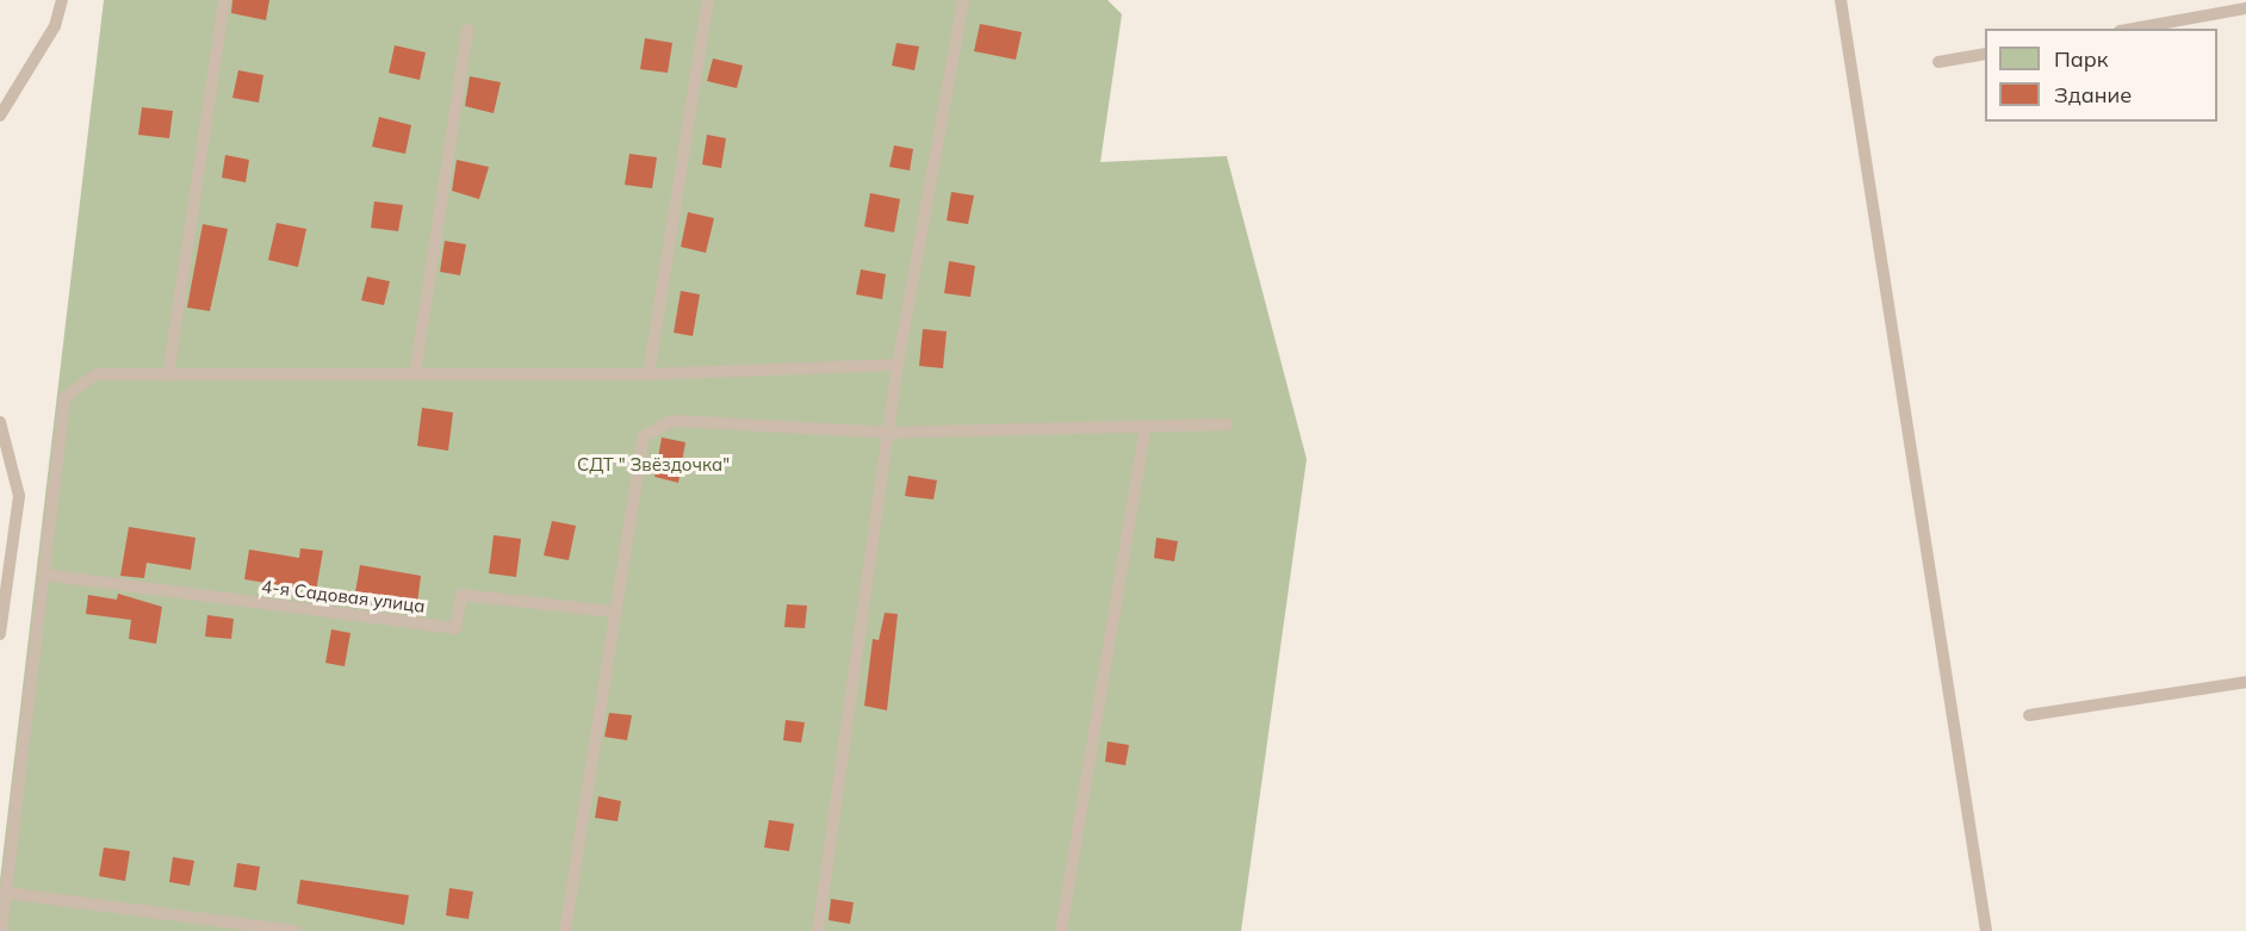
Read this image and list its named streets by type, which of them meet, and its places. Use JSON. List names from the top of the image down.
{
  "streets": {
    "lane": ["4-я Садовая улица"]
  },
  "parks": ["СДТ \" Звёздочка\""],
  "legend": ["Парк", "Здание"]
}
